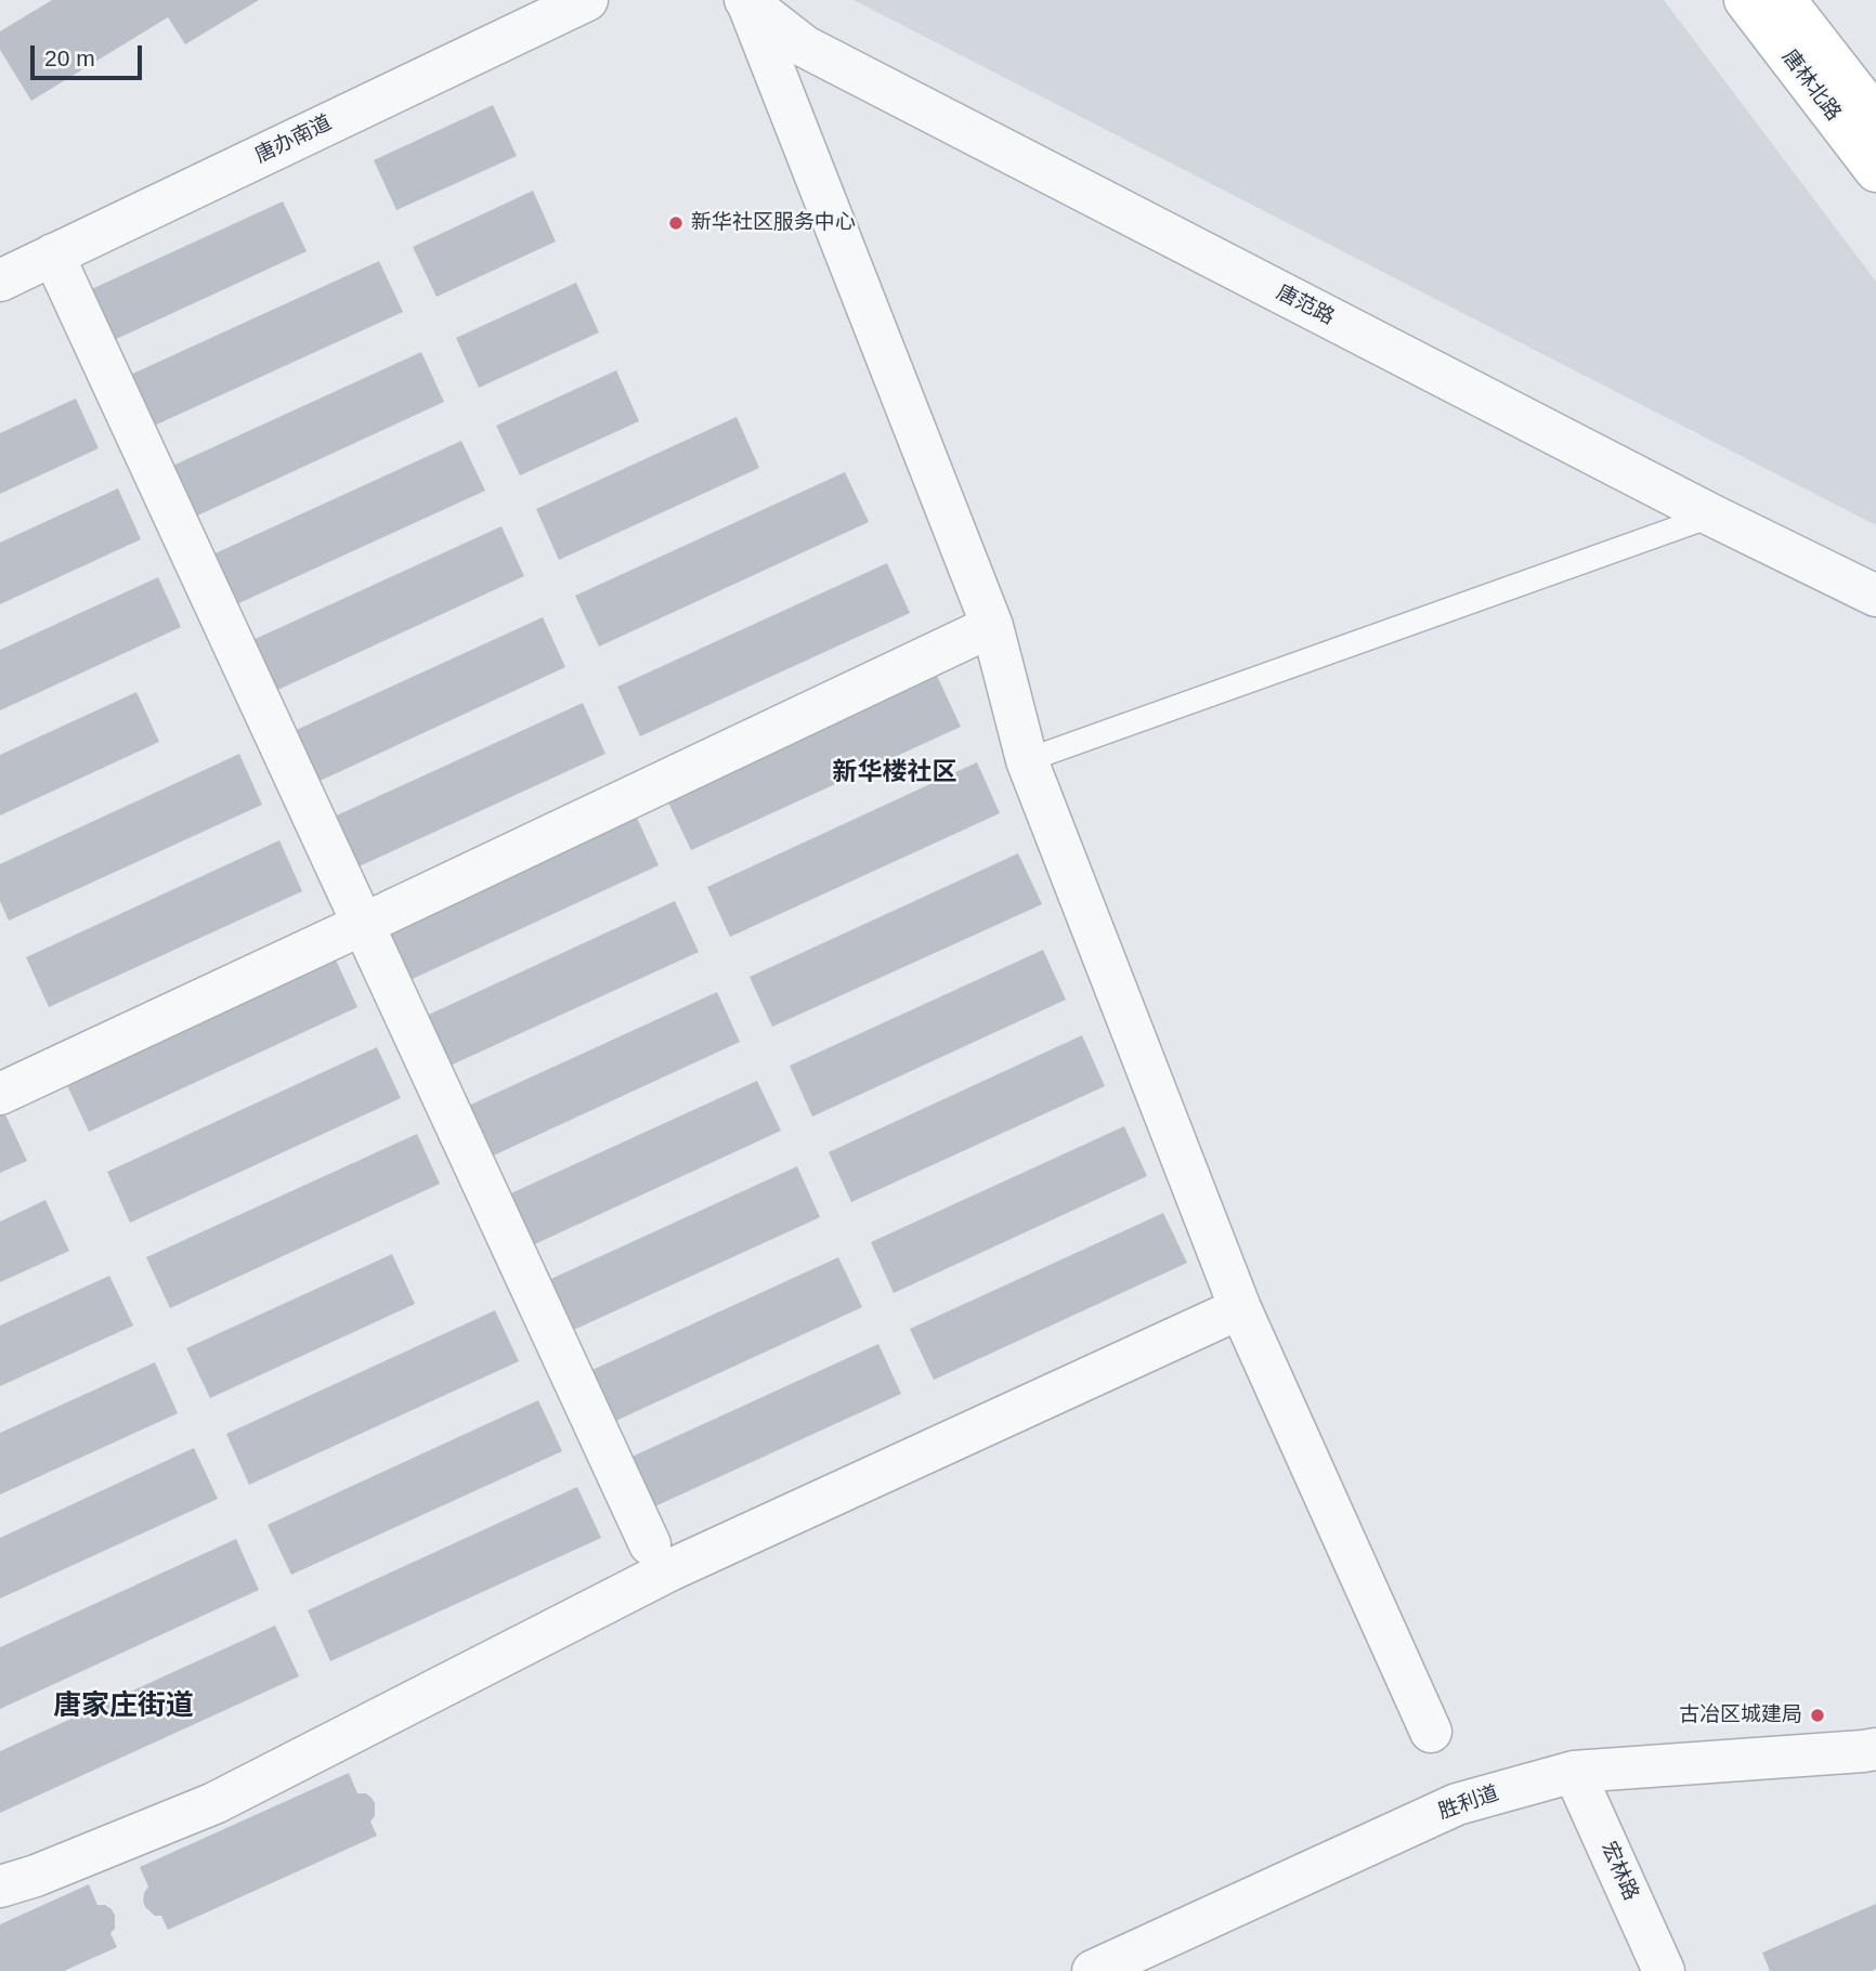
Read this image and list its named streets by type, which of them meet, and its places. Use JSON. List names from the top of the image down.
{
  "streets": {
    "main road": ["唐林北路"],
    "street": [
      "唐办南道",
      "唐范路",
      "胜利道",
      "宏林路"
    ]
  },
  "crossings": [
    ["胜利道", "宏林路"]
  ],
  "districts": ["新华楼社区", "唐家庄街道"],
  "places": ["新华社区服务中心", "古冶区城建局"],
  "scale_bar": "20 m"
}
